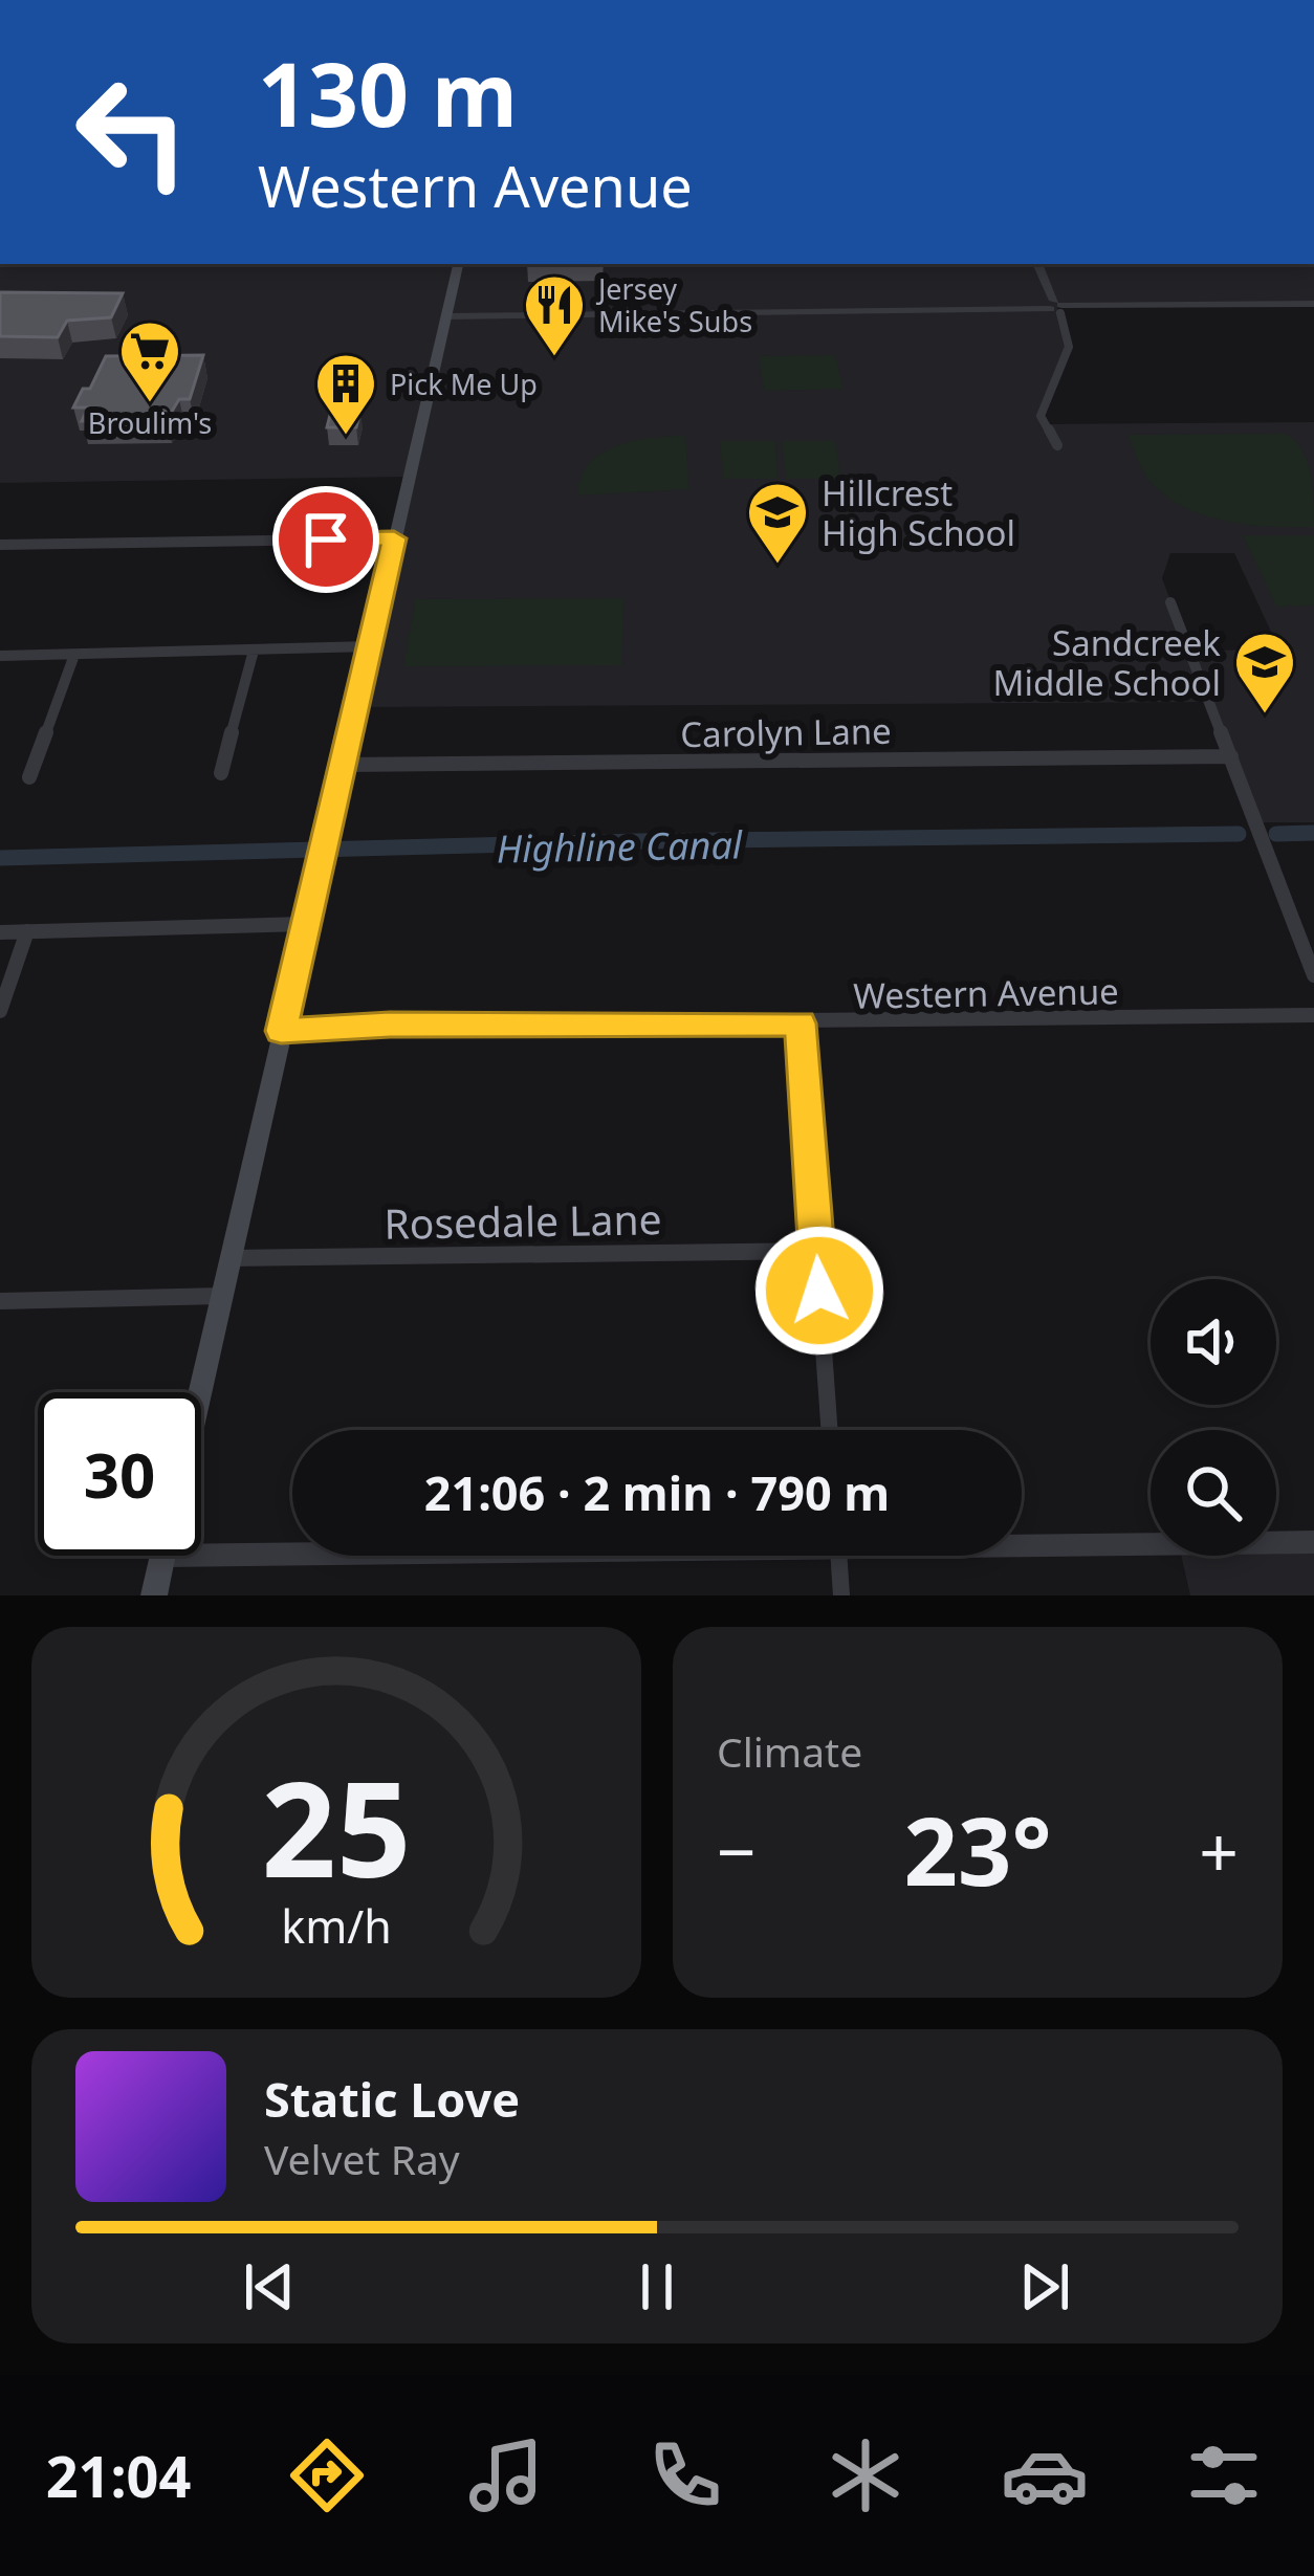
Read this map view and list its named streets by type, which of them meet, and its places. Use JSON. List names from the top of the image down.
{
  "streets": {
    "street": ["Carolyn Lane", "Western Avenue", "Rosedale Lane"]
  },
  "water": ["Highline Canal"],
  "places": {
    "restaurant": ["Jersey Mike's Subs"],
    "supermarket": ["Broulim's"],
    "building": ["Pick Me Up"],
    "school or university": ["Hillcrest High School", "Sandcreek Middle School"]
  },
  "page": {
    "turn": ["130 m", "Western Avenue"],
    "limit": "30",
    "trip": "21:06 · 2 min · 790 m",
    "tile": "Climate",
    "heat": ["−", "23°", "+"],
    "song": ["Static Love", "Velvet Ray"],
    "tabs": "21:04",
    "gauge": ["25", "km/h"]
  }
}
